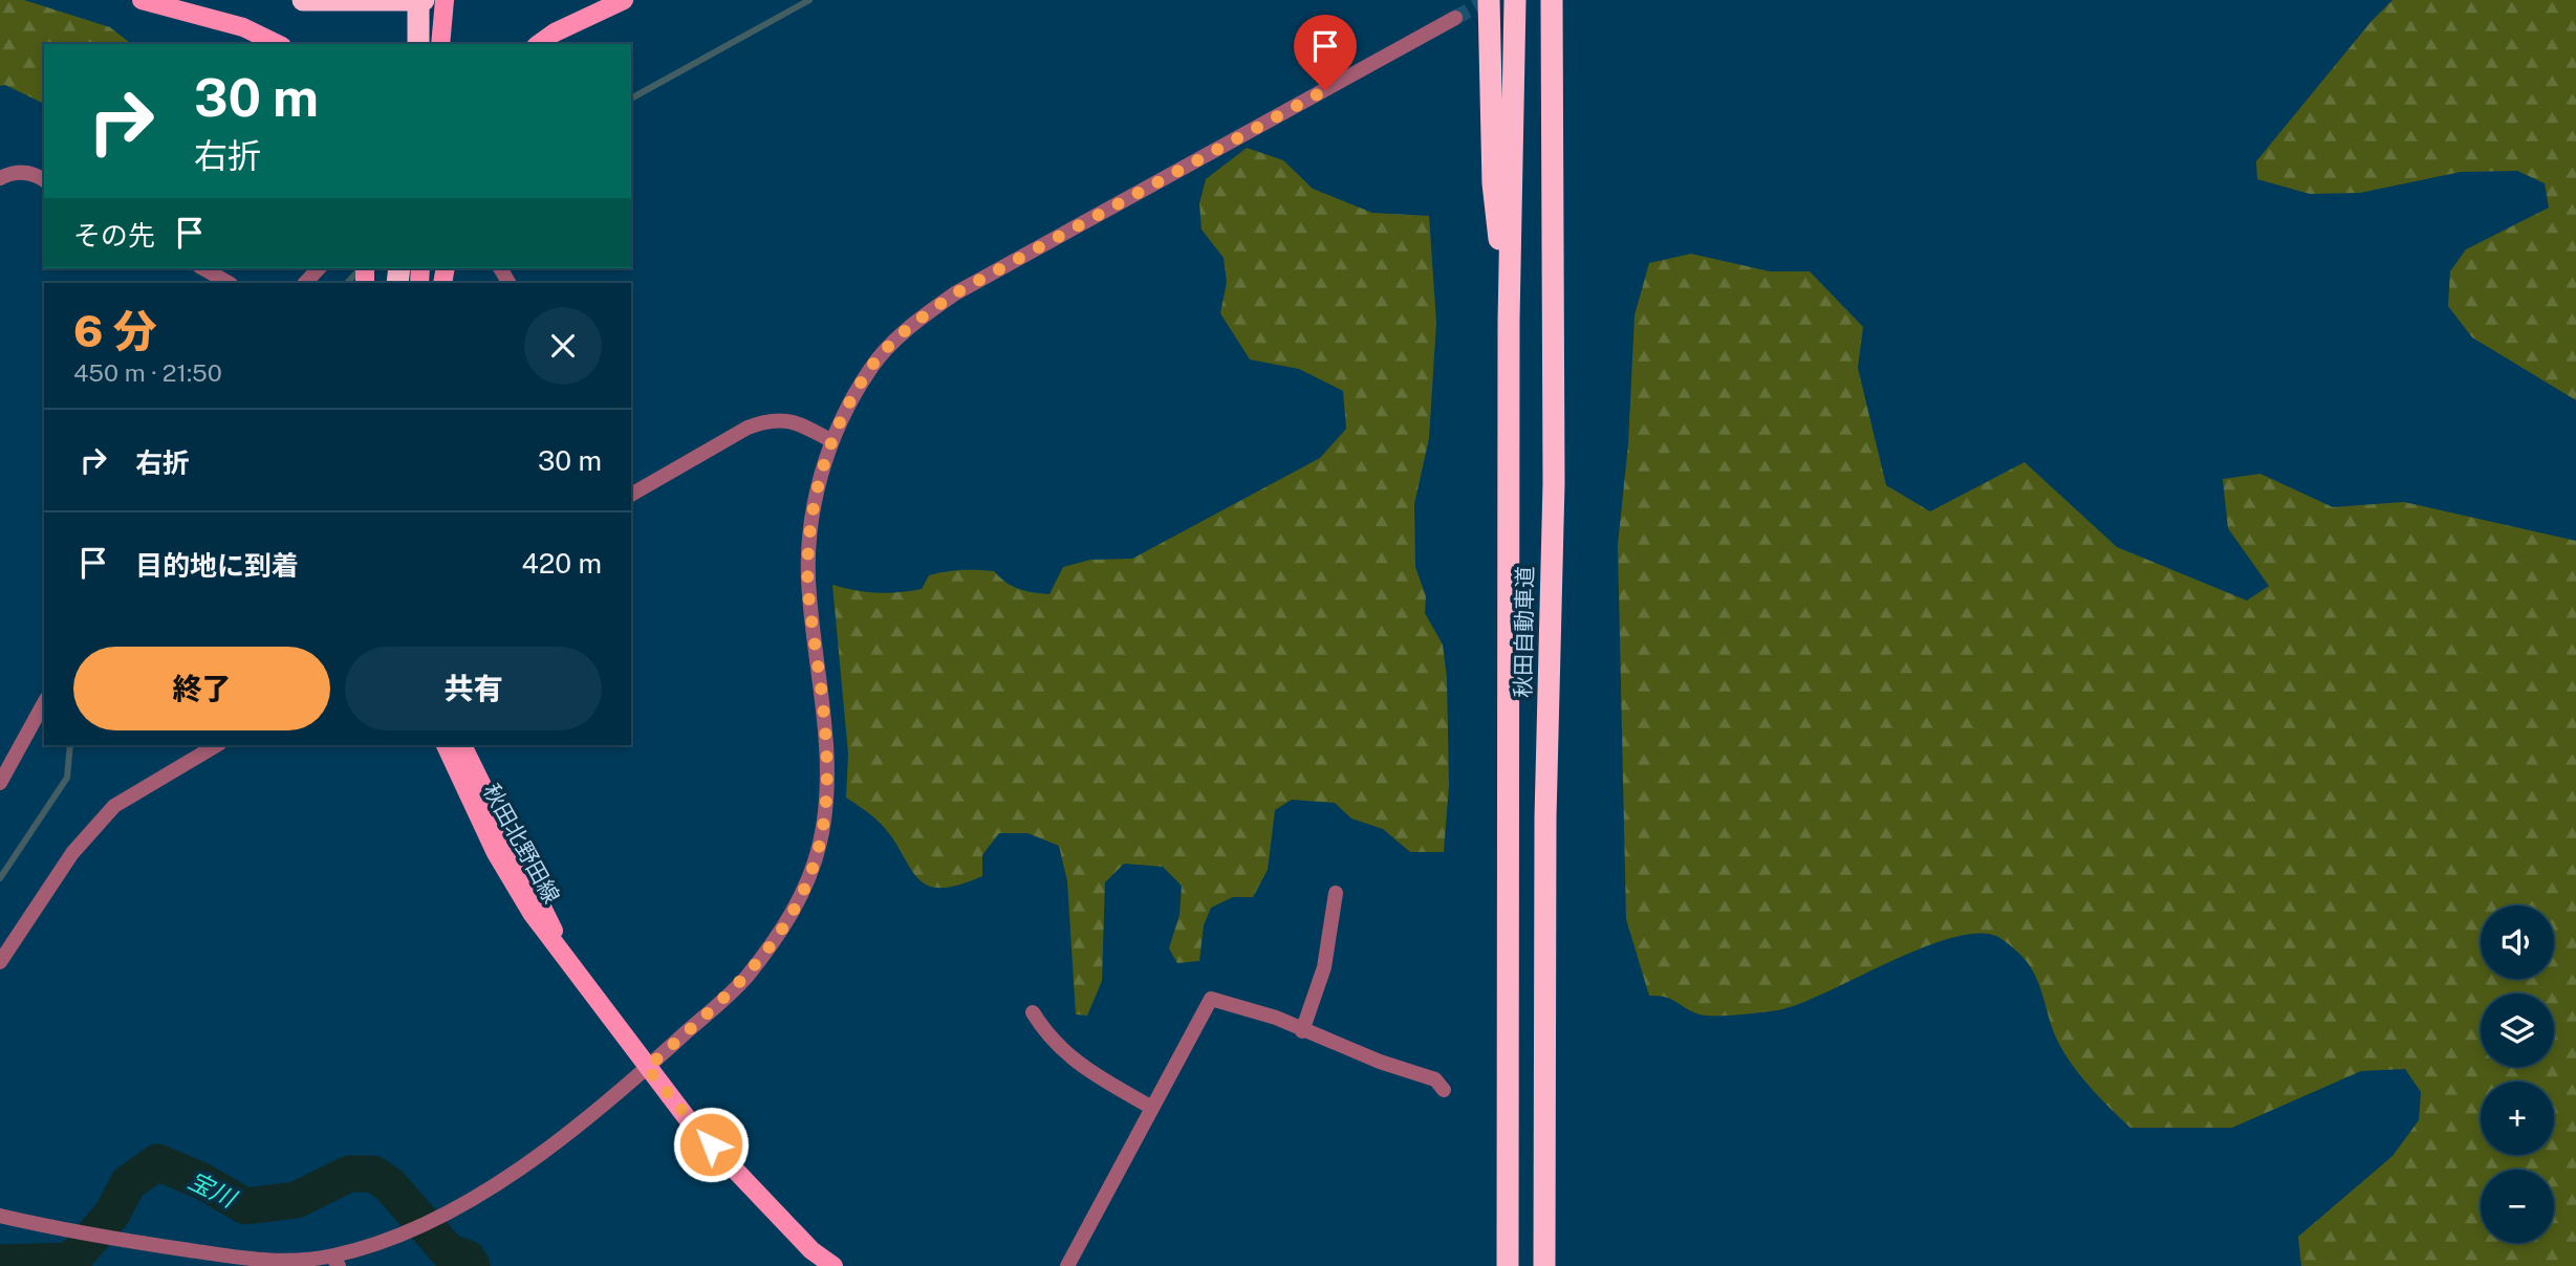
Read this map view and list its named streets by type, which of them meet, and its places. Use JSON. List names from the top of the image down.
{
  "streets": {
    "highway": ["秋田自動車道"],
    "main road": ["秋田北野田線"]
  },
  "water": ["宝川"],
  "page": {
    "turn": ["30 m", "右折"],
    "then": "その先",
    "heading": ["6 分", "450 m · 21:50"],
    "list": [
      {
        "name": "右折",
        "value": "30 m"
      },
      {
        "name": "目的地に到着",
        "value": "420 m"
      }
    ],
    "buttons": ["終了", "共有"],
    "map_buttons": ["+", "−"]
  }
}
